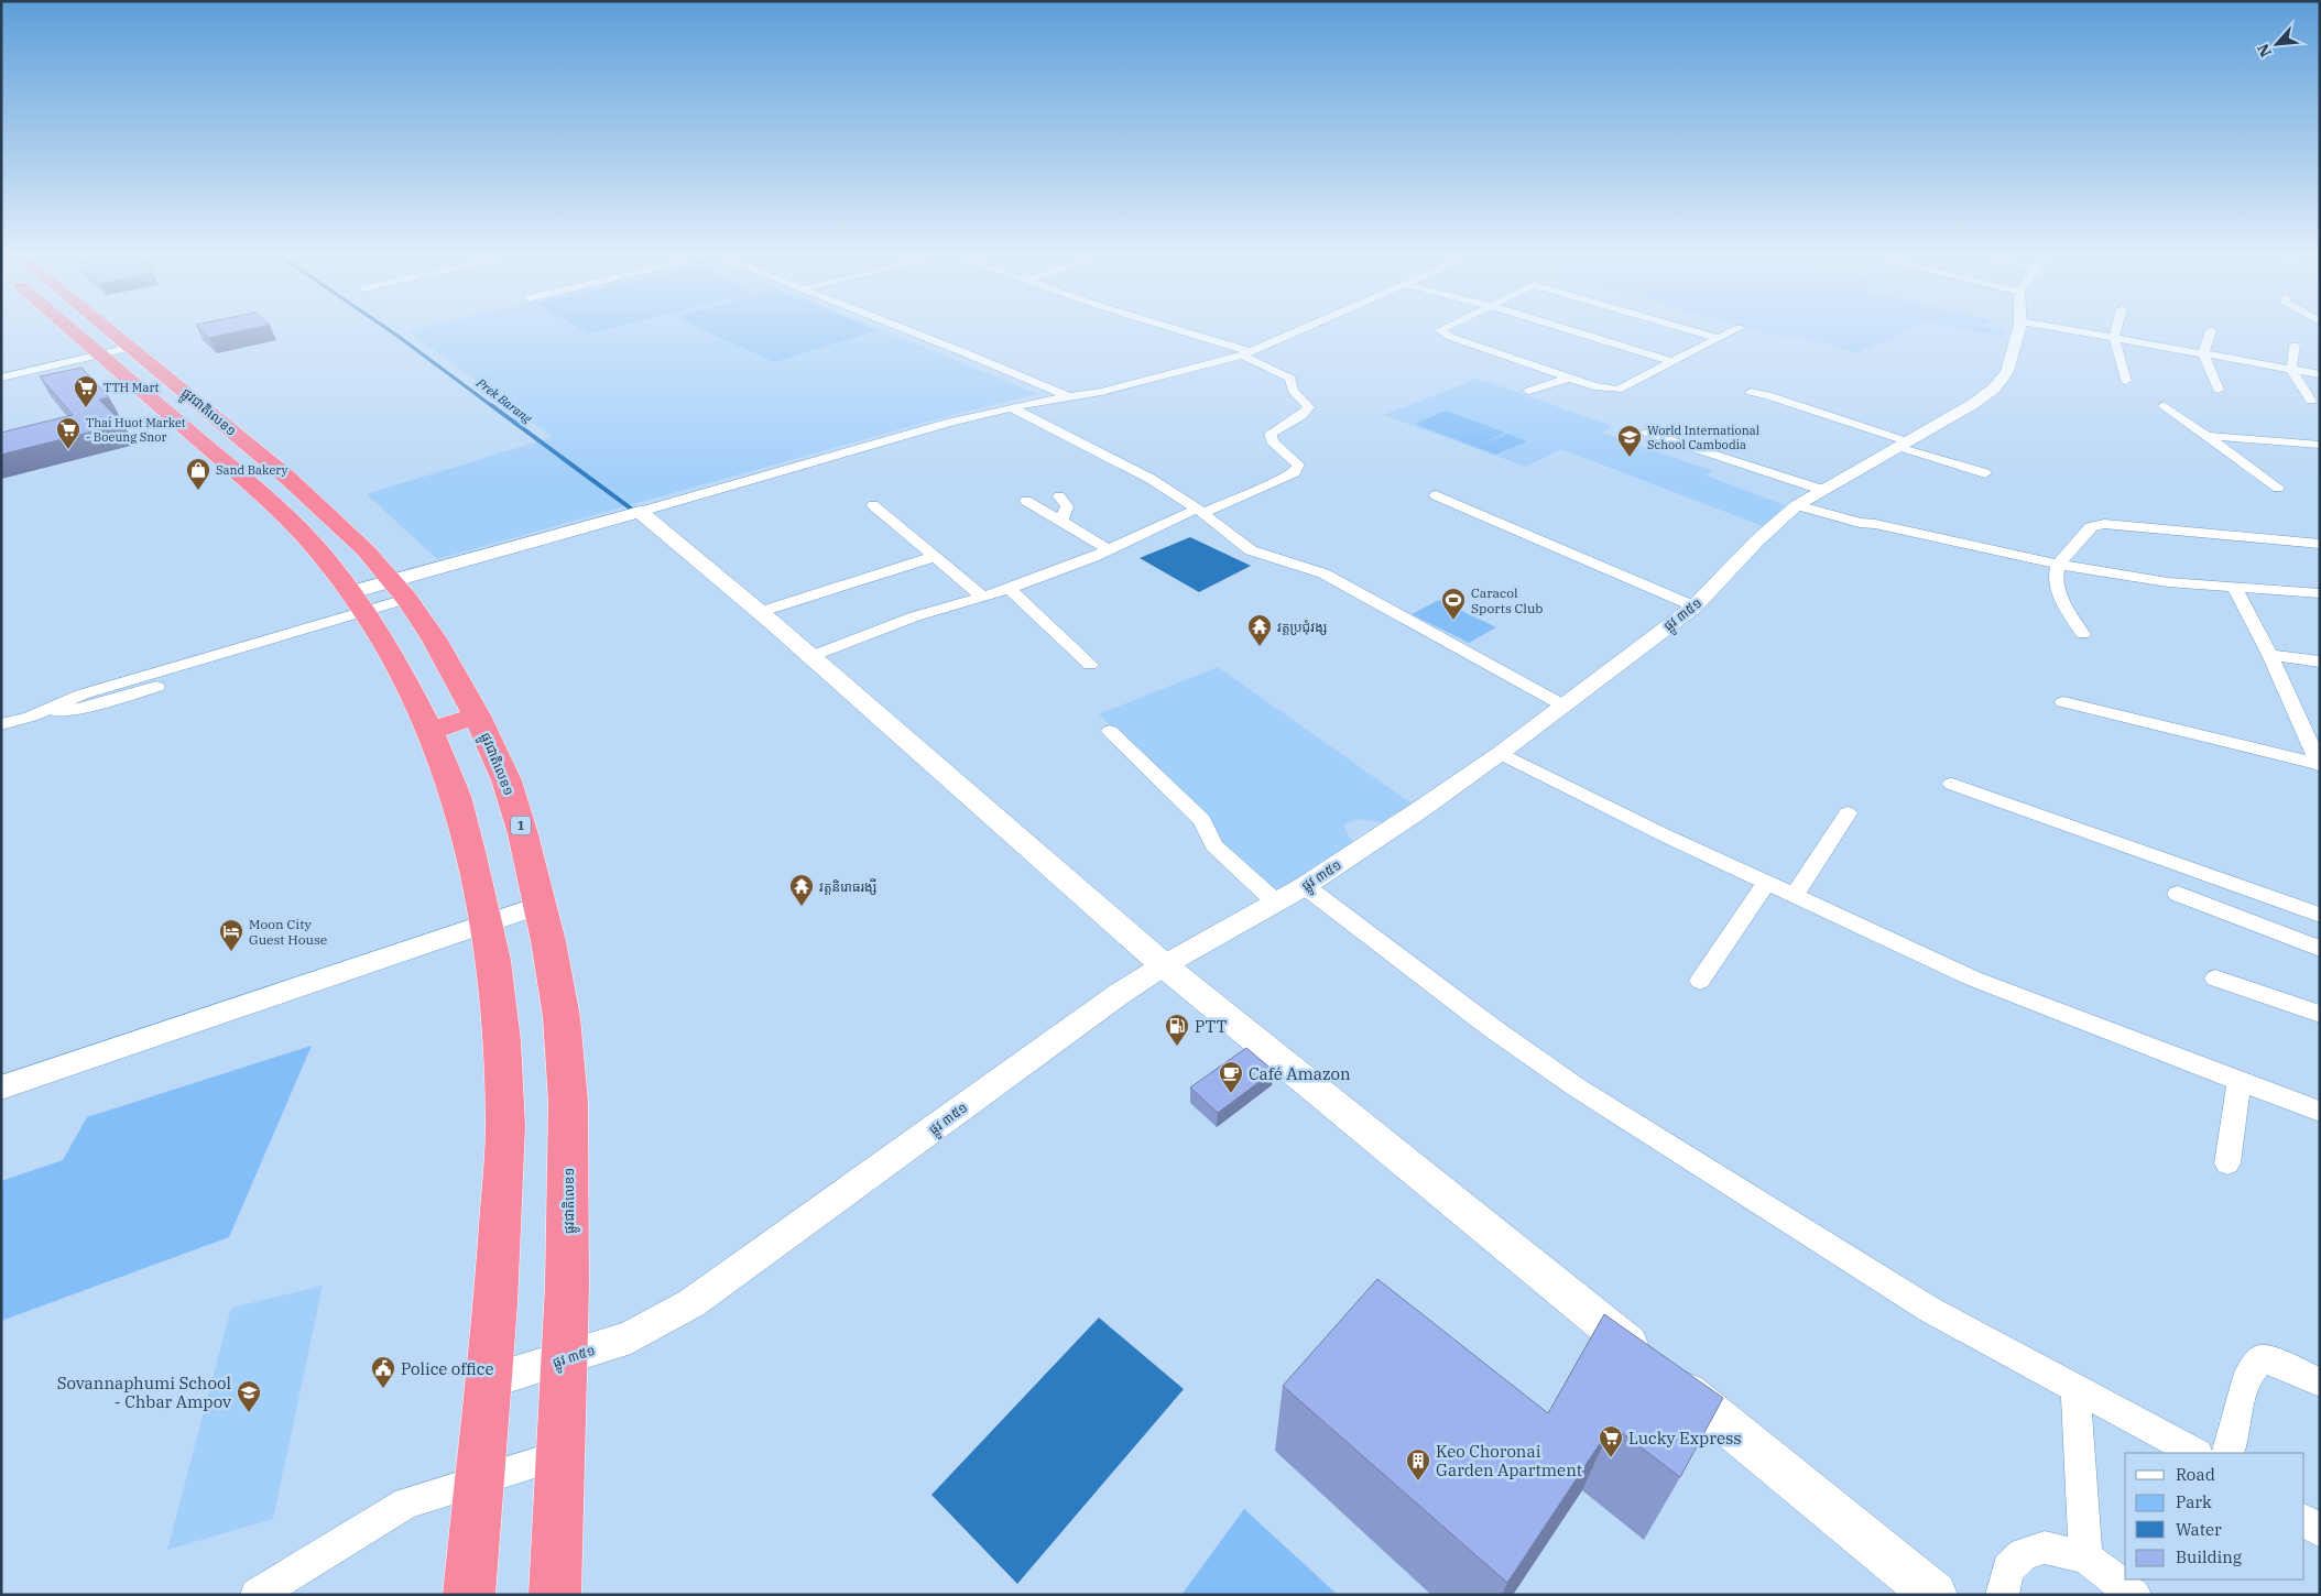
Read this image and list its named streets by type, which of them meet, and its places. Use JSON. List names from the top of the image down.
{
  "streets": {
    "highway": ["ផ្លូវជាតិលេខ១", "1"],
    "street": ["ផ្លូវ ៣៥១"]
  },
  "crossings": [
    ["ផ្លូវជាតិលេខ១", "ផ្លូវ ៣៥១"]
  ],
  "water": ["Prek Barang"],
  "places": {
    "supermarket": ["TTH Mart", "Thai Huot Market - Boeung Snor", "Lucky Express"],
    "school or university": ["World International School Cambodia", "Sovannaphumi School - Chbar Ampov"],
    "shop": ["Sand Bakery"],
    "sports": ["Caracol Sports Club"],
    "temple": ["វត្តប្រជុំវង្ស", "វត្តនិរោធរង្សី"],
    "hotel": ["Moon City Guest House"],
    "fuel station": ["PTT"],
    "cafe": ["Café Amazon"],
    "public building": ["Police office"],
    "building": ["Keo Choronai Garden Apartment"]
  },
  "legend": [
    "Road",
    "Park",
    "Water",
    "Building"
  ],
  "north": "bottom left"
}
